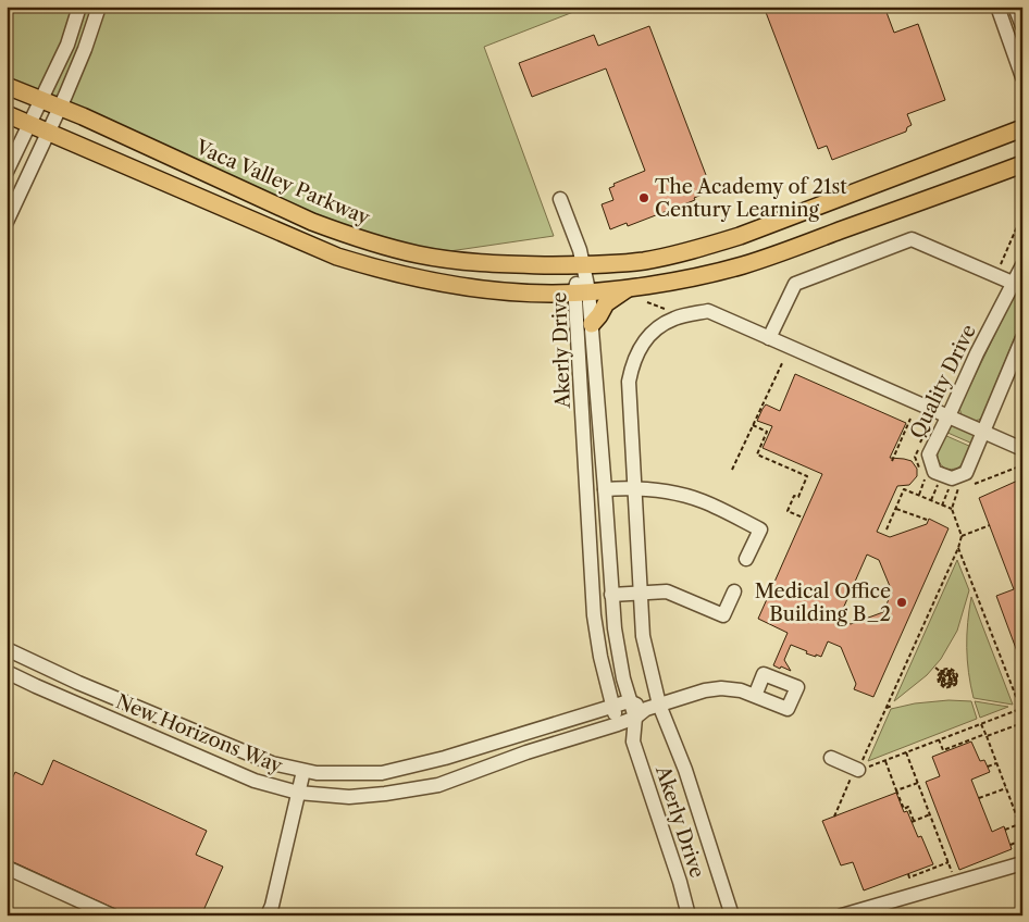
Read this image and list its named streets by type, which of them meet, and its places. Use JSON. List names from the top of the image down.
{
  "streets": {
    "main road": ["Vaca Valley Parkway"],
    "street": ["Akerly Drive", "Quality Drive", "New Horizons Way"]
  },
  "crossings": [
    ["Vaca Valley Parkway", "Akerly Drive"],
    ["Akerly Drive", "New Horizons Way"]
  ],
  "places": ["The Academy of 21st Century Learning", "Medical Office Building B_2"]
}
